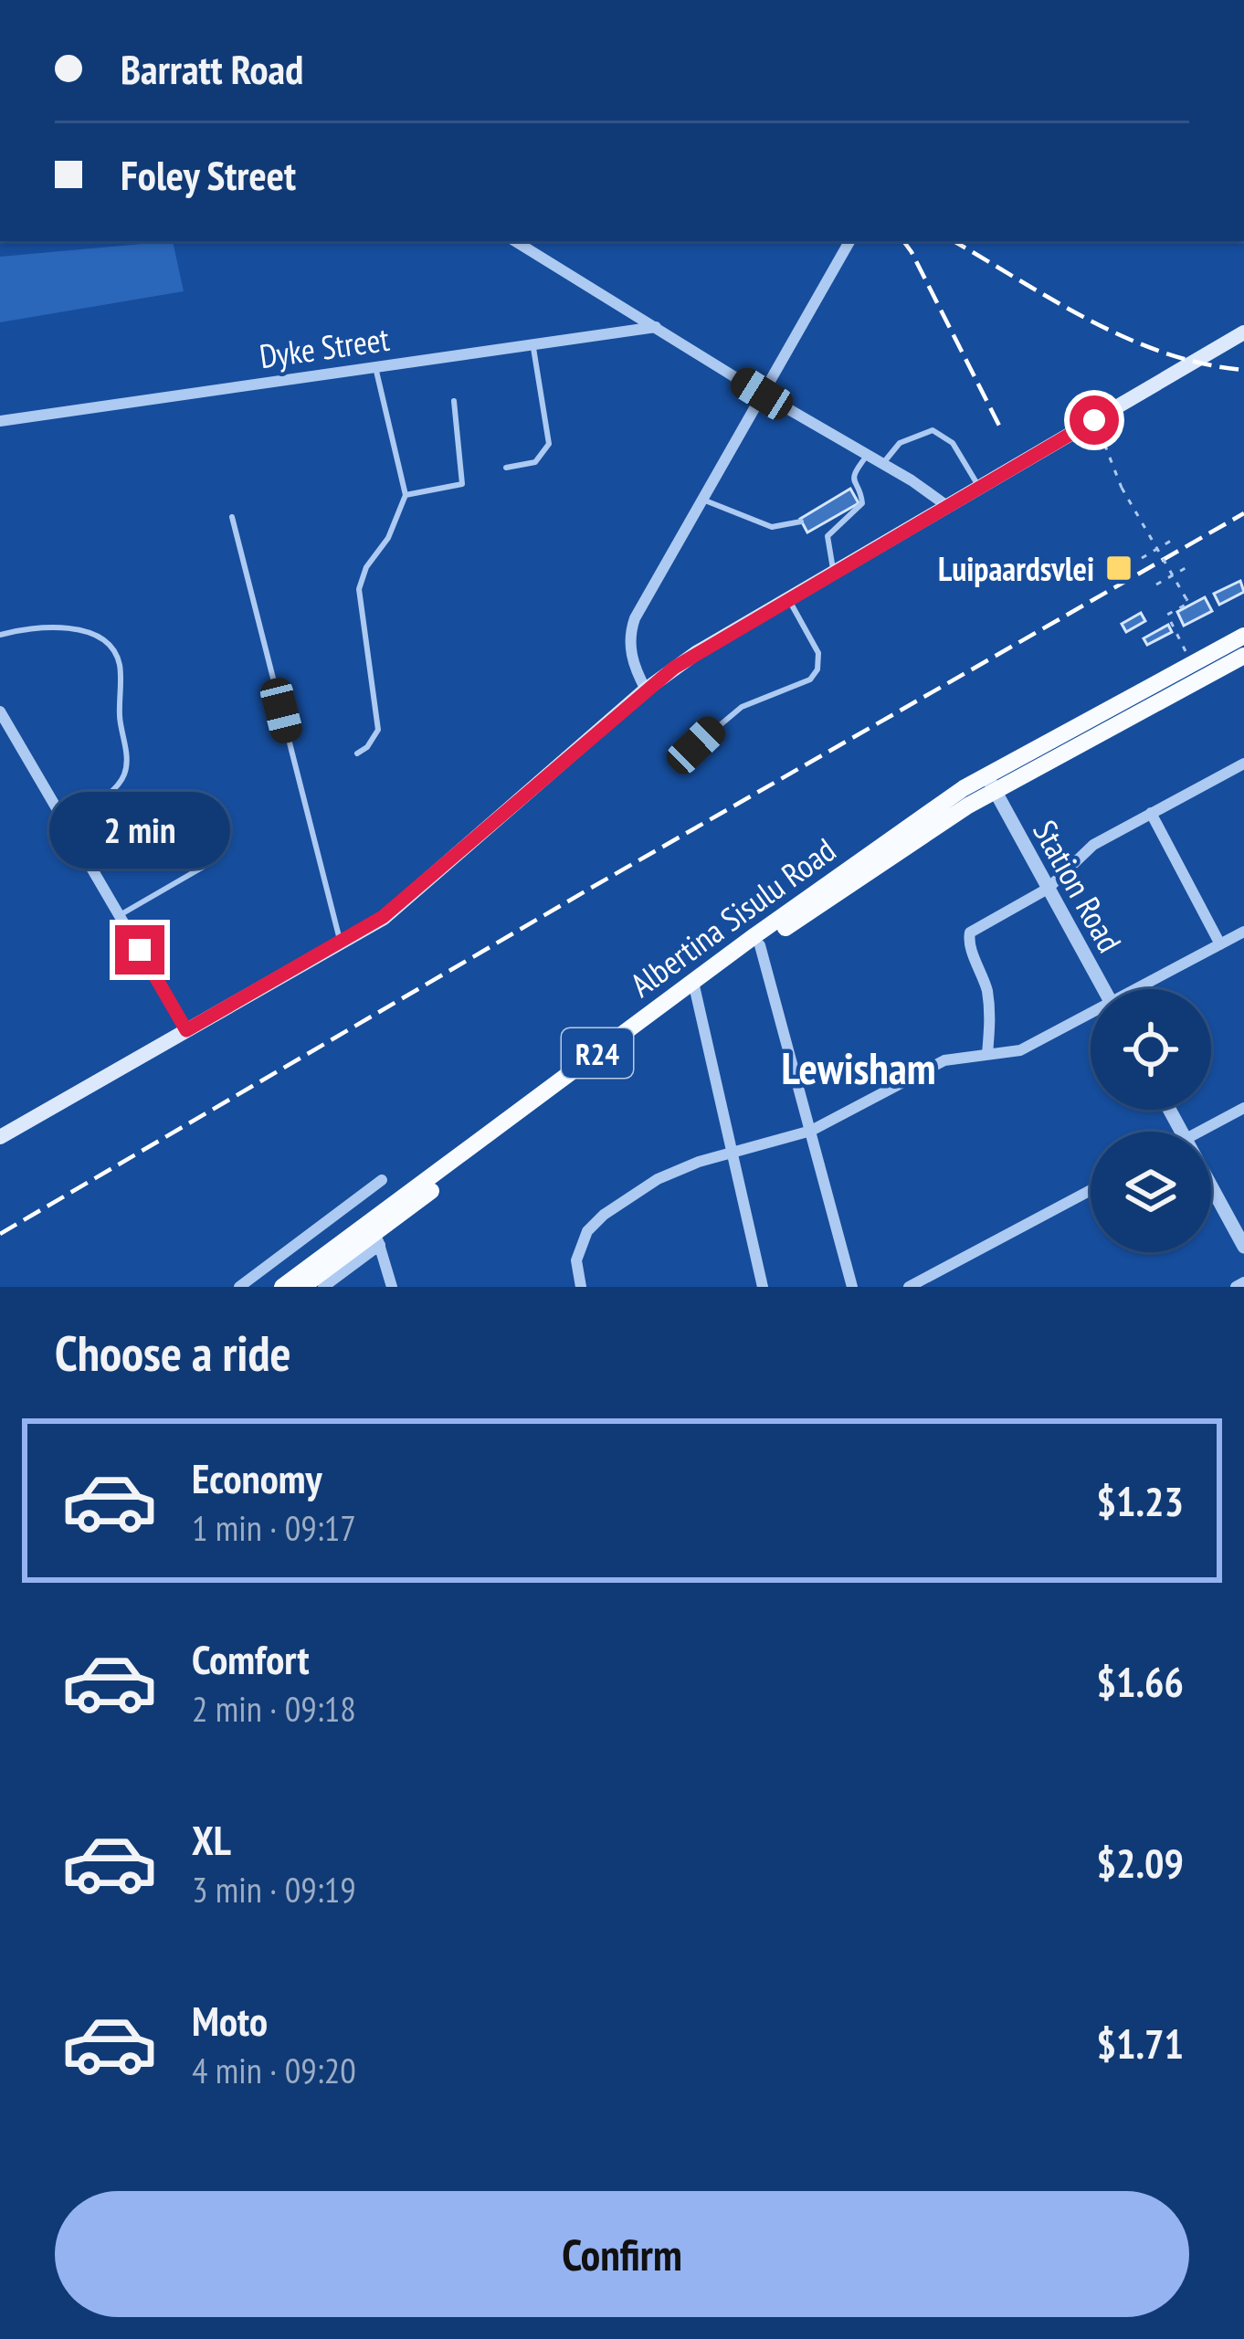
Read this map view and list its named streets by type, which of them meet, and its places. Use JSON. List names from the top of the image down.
{
  "streets": {
    "main road": ["Albertina Sisulu Road", "R24"],
    "street": ["Dyke Street", "Station Road"]
  },
  "crossings": [
    ["Station Road", "Albertina Sisulu Road"]
  ],
  "districts": ["Lewisham"],
  "places": {
    "transit": ["Luipaardsvlei"]
  },
  "page": {
    "banner": ["Barratt Road", "Foley Street"],
    "bubble": "2 min",
    "heading": "Choose a ride",
    "list": [
      {
        "name": "Economy",
        "note": "1 min · 09:17",
        "value": "$1.23"
      },
      {
        "name": "Comfort",
        "note": "2 min · 09:18",
        "value": "$1.66"
      },
      {
        "name": "XL",
        "note": "3 min · 09:19",
        "value": "$2.09"
      },
      {
        "name": "Moto",
        "note": "4 min · 09:20",
        "value": "$1.71"
      }
    ],
    "buttons": "Confirm"
  }
}
